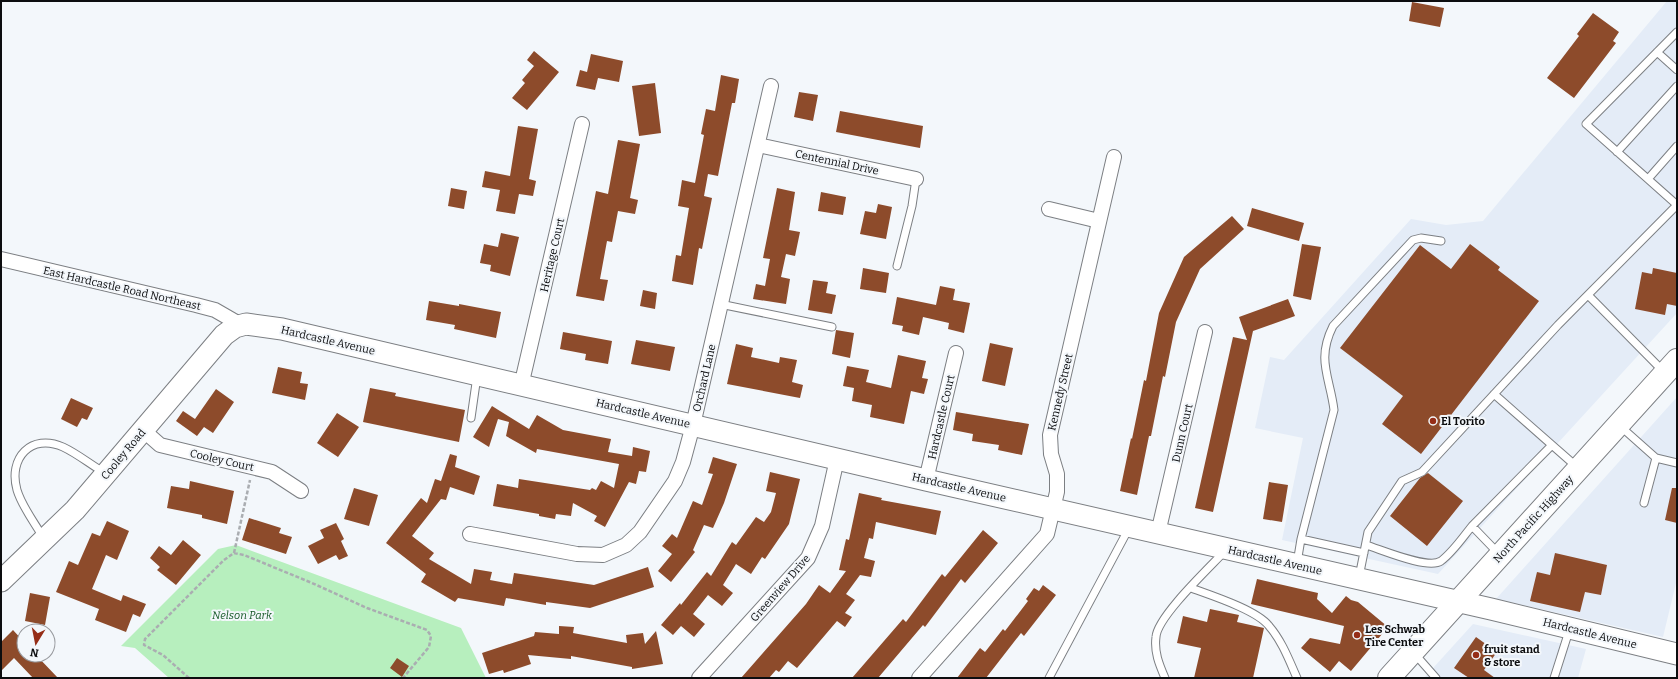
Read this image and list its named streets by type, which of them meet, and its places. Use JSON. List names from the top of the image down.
{
  "streets": {
    "main road": ["North Pacific Highway"],
    "street": [
      "Centennial Drive",
      "Heritage Court",
      "East Hardcastle Road Northeast",
      "Hardcastle Avenue",
      "Orchard Lane",
      "Kennedy Street",
      "Hardcastle Court",
      "Dunn Court",
      "Cooley Road",
      "Cooley Court",
      "Greenview Drive"
    ]
  },
  "crossings": [
    ["Centennial Drive", "Orchard Lane"],
    ["Heritage Court", "Hardcastle Avenue"],
    ["East Hardcastle Road Northeast", "Hardcastle Avenue"],
    ["East Hardcastle Road Northeast", "Cooley Road"],
    ["Hardcastle Avenue", "Orchard Lane"],
    ["Hardcastle Avenue", "Kennedy Street"],
    ["Hardcastle Avenue", "Hardcastle Court"],
    ["Hardcastle Avenue", "Dunn Court"],
    ["Hardcastle Avenue", "Cooley Road"],
    ["Hardcastle Avenue", "North Pacific Highway"],
    ["Hardcastle Avenue", "Greenview Drive"],
    ["Cooley Road", "Cooley Court"]
  ],
  "parks": ["Nelson Park"],
  "places": ["El Torito", "Les Schwab Tire Center", "fruit stand & store"],
  "north": "bottom"
}
